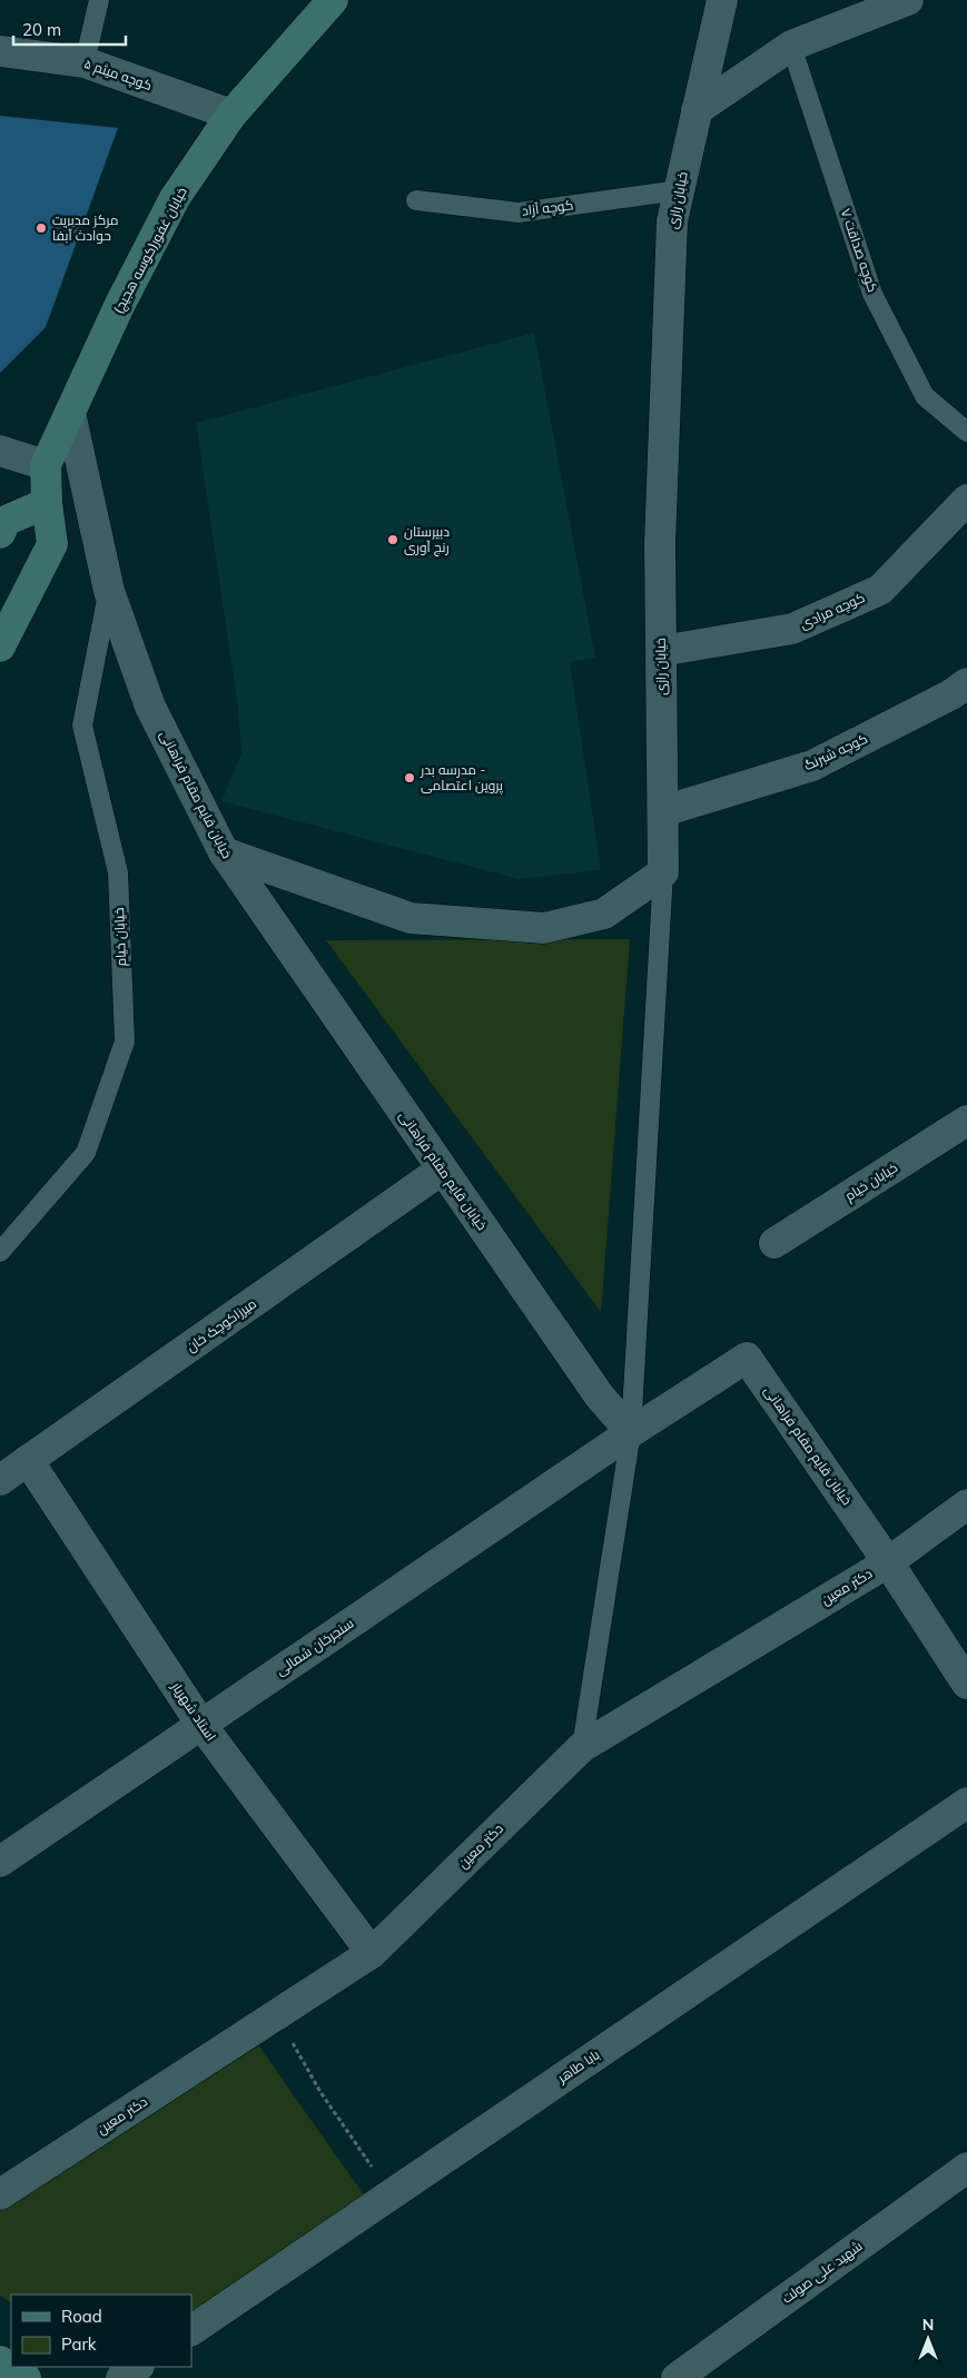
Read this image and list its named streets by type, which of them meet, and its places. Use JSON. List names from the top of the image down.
{
  "streets": {
    "street": [
      "کوچه میثم ۵",
      "خیابان رازی",
      "خیابان غفور(کوسه هجیج)",
      "کوچه مرادی",
      "کوچه شبرنگ",
      "خیابان قایم مقام فراهانی",
      "خیابان خیام",
      "میرزاکوچک خان",
      "دکتر معین",
      "سنجرخان شمالی",
      "استاد شهریار",
      "بابا طاهر",
      "شهید علی صولت"
    ],
    "lane": ["کوچه آزاد", "کوچه صداقت ۷"]
  },
  "crossings": [
    ["کوچه میثم ۵", "خیابان غفور(کوسه هجیج)"],
    ["خیابان رازی", "کوچه آزاد"],
    ["خیابان رازی", "کوچه مرادی"],
    ["خیابان رازی", "کوچه شبرنگ"],
    ["خیابان غفور(کوسه هجیج)", "خیابان قایم مقام فراهانی"],
    ["خیابان قایم مقام فراهانی", "خیابان خیام"],
    ["خیابان قایم مقام فراهانی", "میرزاکوچک خان"],
    ["خیابان قایم مقام فراهانی", "دکتر معین"],
    ["خیابان قایم مقام فراهانی", "سنجرخان شمالی"],
    ["میرزاکوچک خان", "استاد شهریار"],
    ["دکتر معین", "استاد شهریار"],
    ["سنجرخان شمالی", "استاد شهریار"]
  ],
  "places": ["مرکز مدیریت حوادث آبفا", "دبیرستان رنج آوری", "مدرسه بدر - پروین اعتصامی"],
  "legend": ["Road", "Park"],
  "scale_bar": "20 m",
  "north": "top"
}
